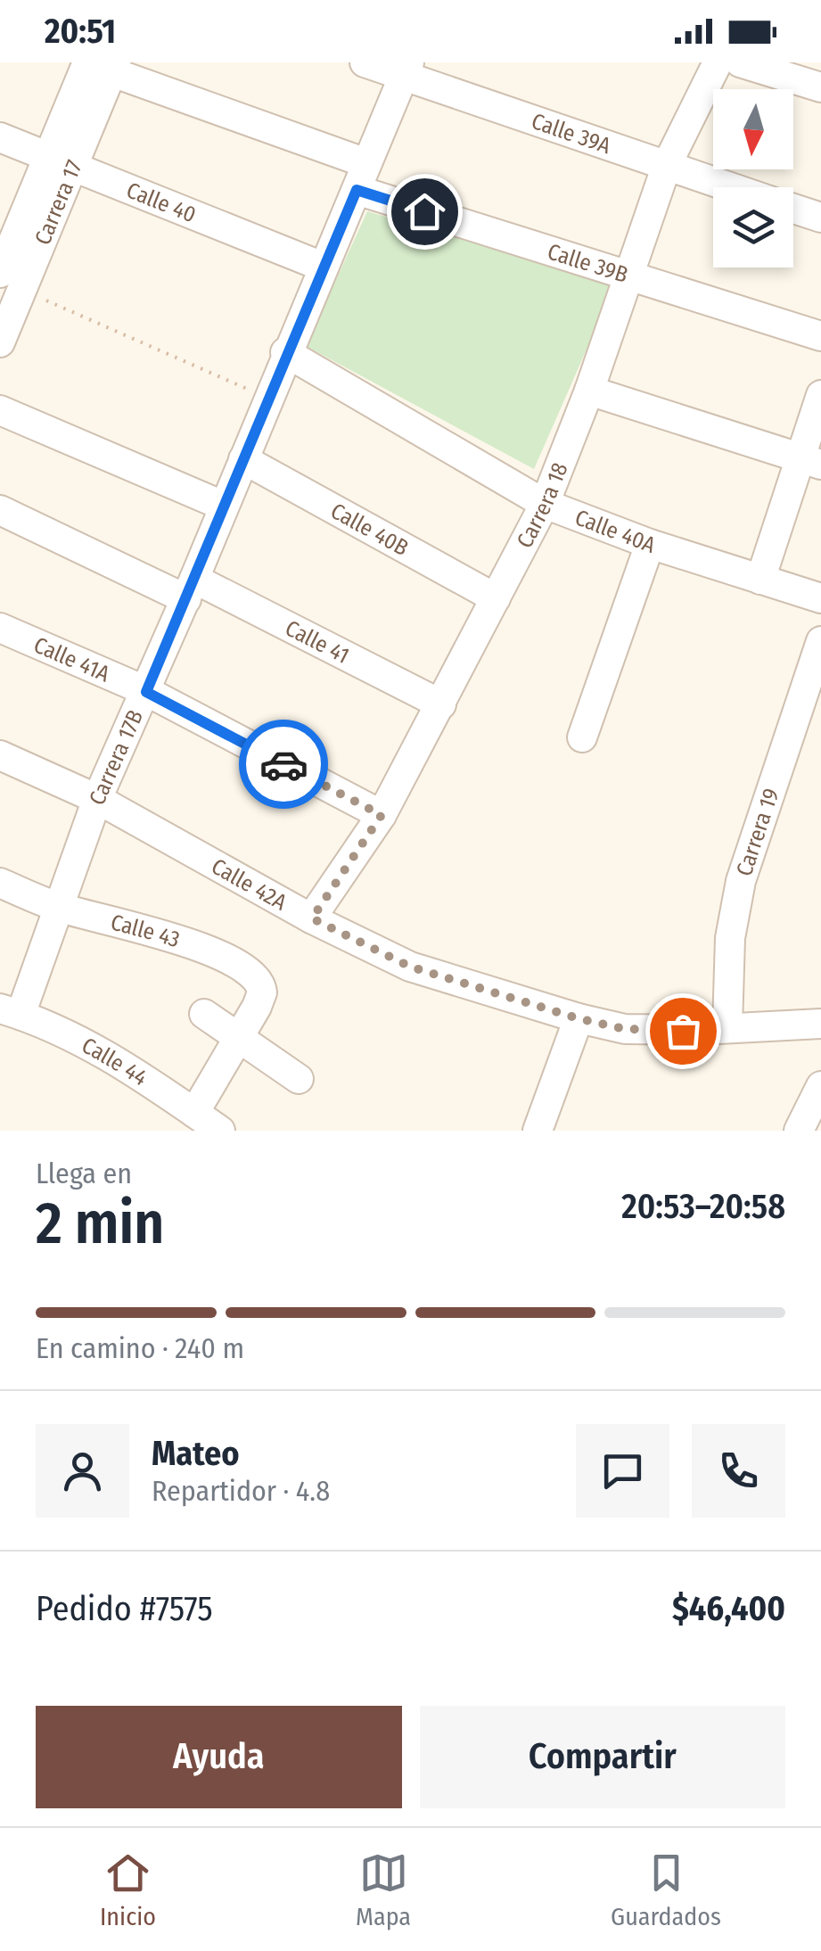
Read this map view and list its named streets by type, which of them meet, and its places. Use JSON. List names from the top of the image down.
{
  "streets": {
    "street": [
      "Calle 39A",
      "Calle 40",
      "Carrera 17",
      "Calle 39B",
      "Carrera 18",
      "Calle 40B",
      "Calle 40A",
      "Calle 41",
      "Calle 41A",
      "Carrera 17B",
      "Carrera 19",
      "Calle 42A",
      "Calle 43",
      "Calle 44"
    ]
  },
  "crossings": [
    ["Calle 39A", "Carrera 18"],
    ["Calle 39A", "Carrera 17B"],
    ["Calle 40", "Carrera 17"],
    ["Calle 40", "Carrera 17B"],
    ["Carrera 17", "Calle 39B"],
    ["Calle 39B", "Carrera 18"],
    ["Calle 39B", "Carrera 17B"],
    ["Carrera 18", "Calle 40B"],
    ["Carrera 18", "Calle 40A"],
    ["Carrera 18", "Calle 41"],
    ["Carrera 18", "Calle 41A"],
    ["Carrera 18", "Calle 42A"],
    ["Calle 40B", "Carrera 17B"],
    ["Calle 40A", "Carrera 17B"],
    ["Calle 41", "Carrera 17B"],
    ["Calle 41A", "Carrera 17B"],
    ["Carrera 17B", "Calle 42A"],
    ["Carrera 17B", "Calle 43"],
    ["Carrera 17B", "Calle 44"],
    ["Carrera 19", "Calle 42A"]
  ],
  "north": "bottom",
  "page": {
    "status": "20:51",
    "heading": ["2 min", "Llega en", "20:53–20:58"],
    "panel": [
      "Mateo",
      "Repartidor · 4.8",
      "Pedido #7575",
      "$46,400"
    ],
    "bar": "En camino · 240 m",
    "buttons": ["Ayuda", "Compartir"],
    "tabs": ["Inicio", "Mapa", "Guardados"]
  }
}
